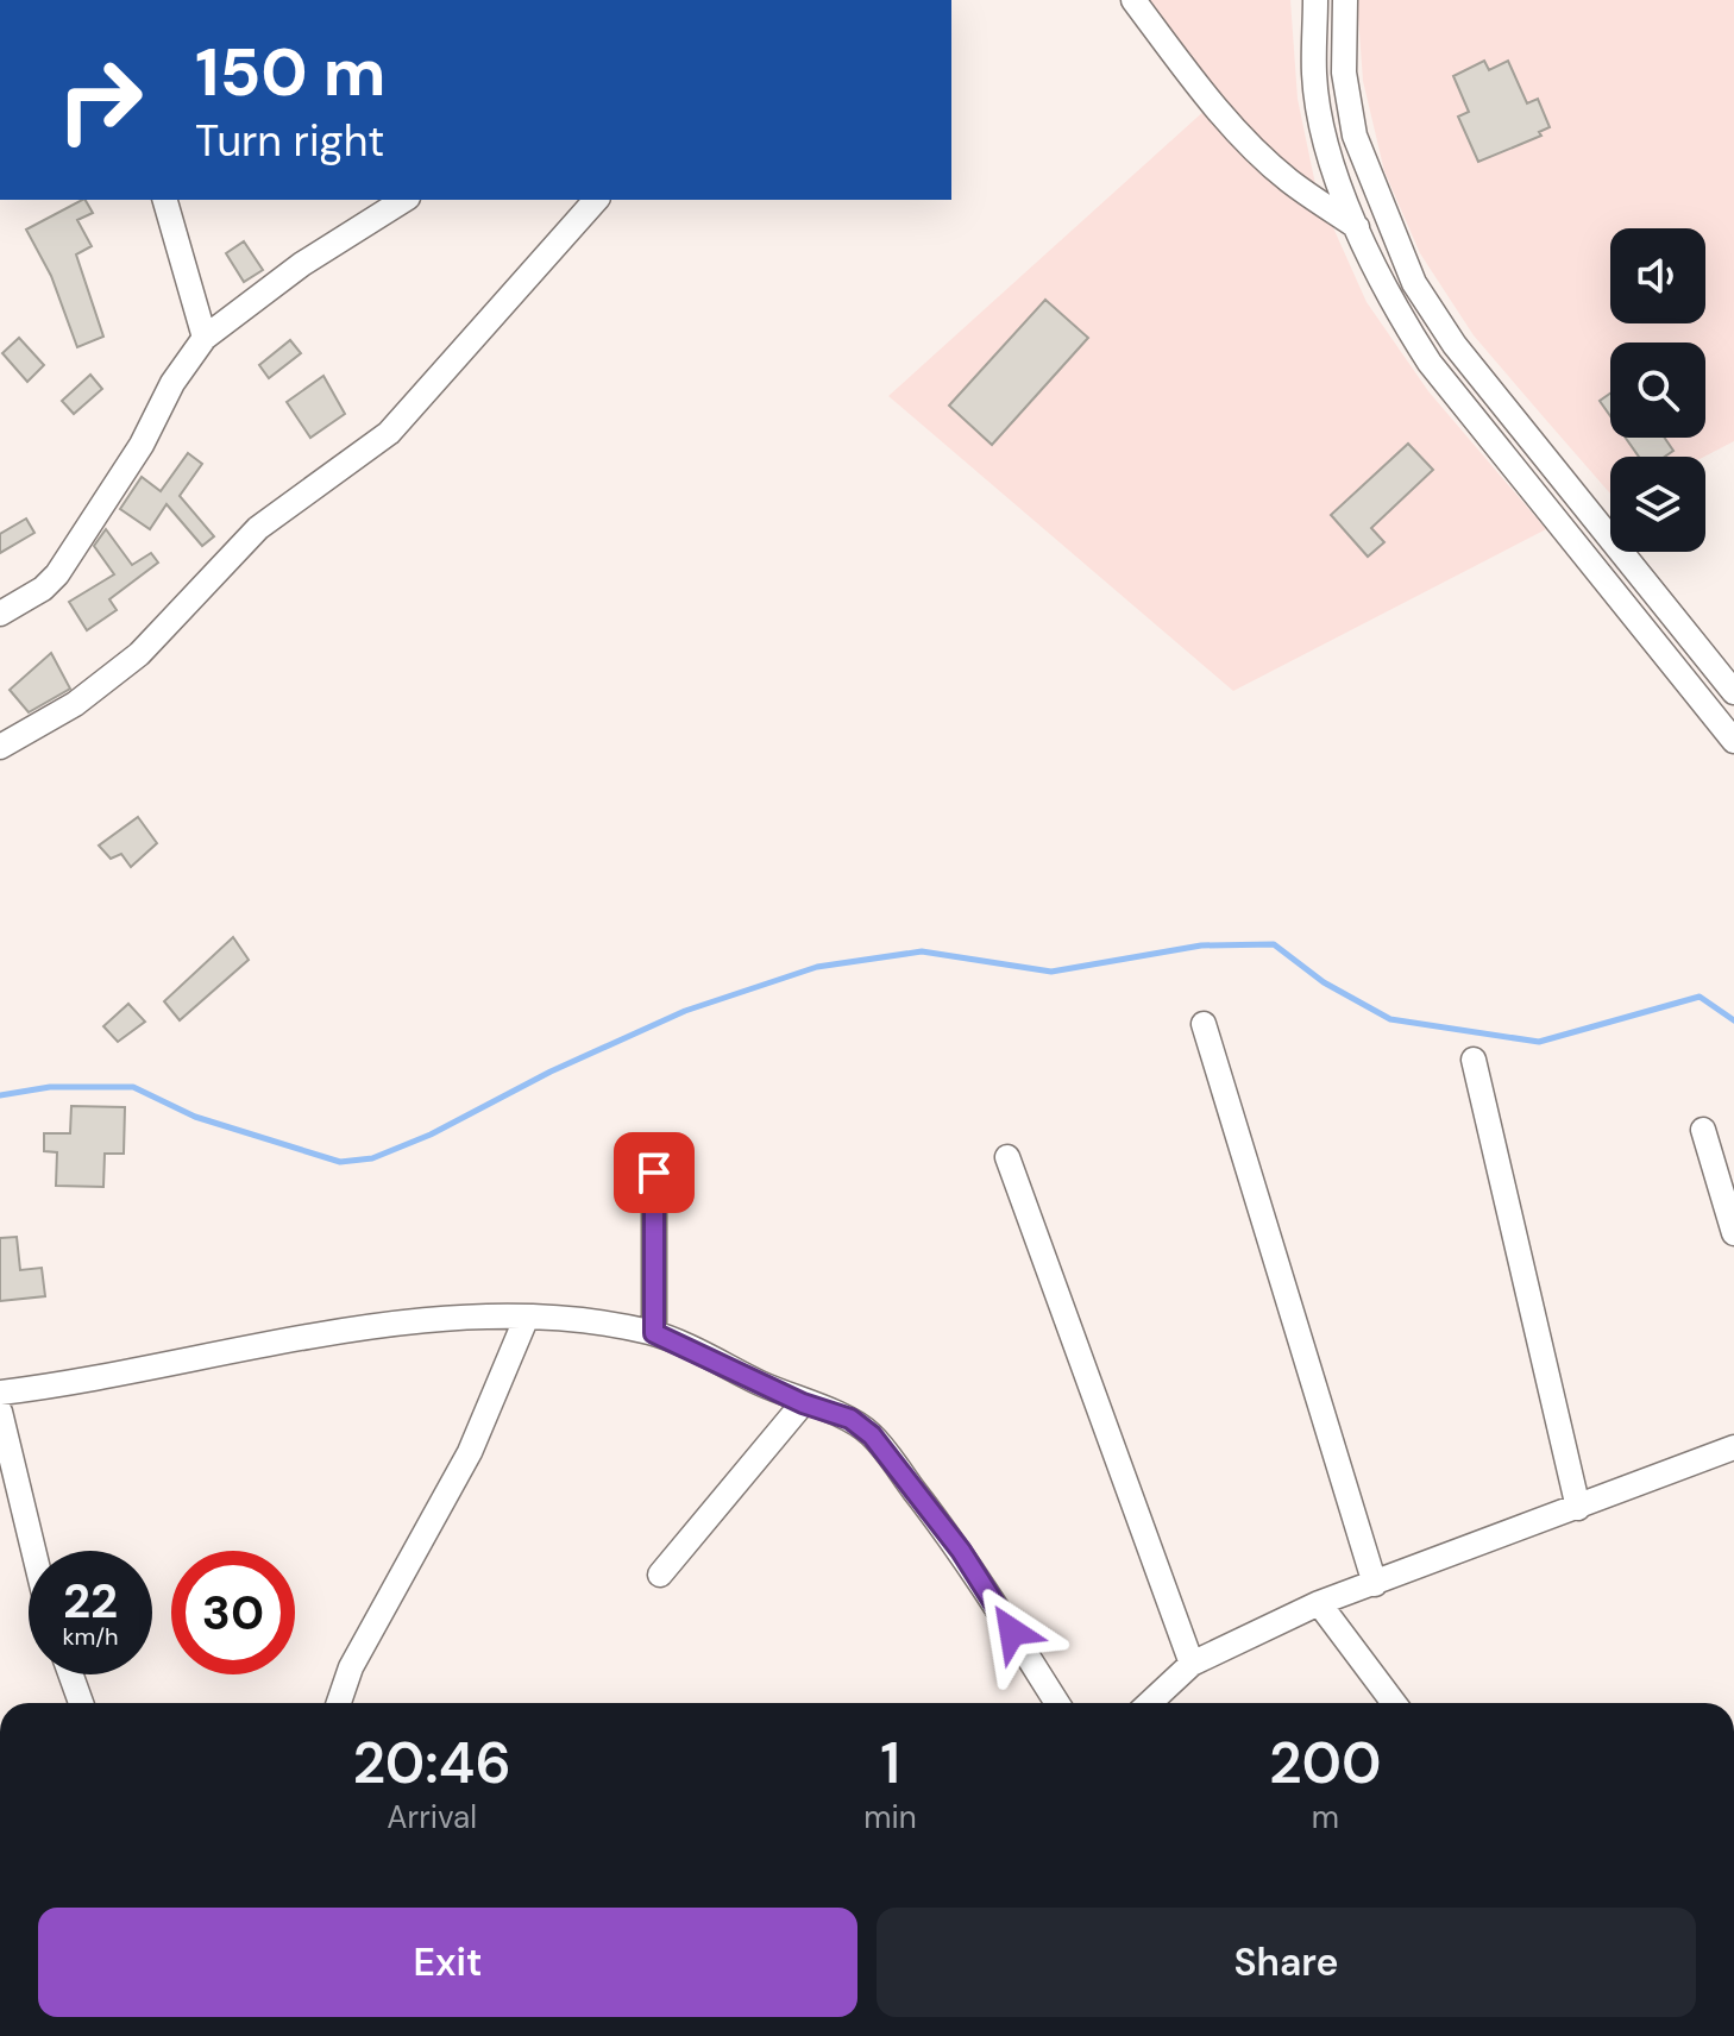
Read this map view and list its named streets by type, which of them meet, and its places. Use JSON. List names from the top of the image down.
{
  "page": {
    "turn": ["150 m", "Turn right"],
    "speed": "22 km/h",
    "limit": "30",
    "eta": [
      "20:46",
      "Arrival",
      "1",
      "min",
      "200",
      "m"
    ],
    "buttons": ["Exit", "Share"]
  }
}
